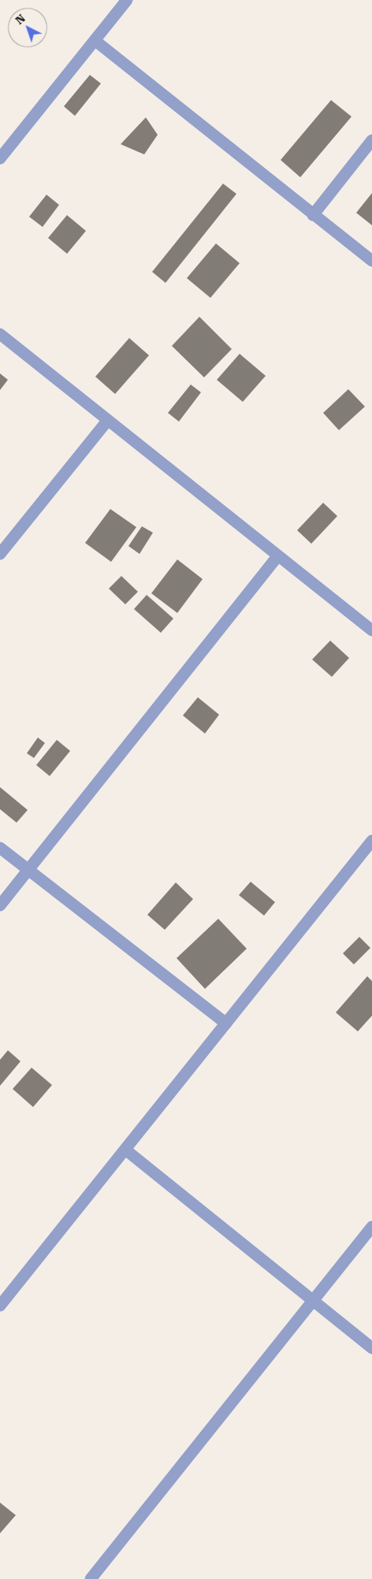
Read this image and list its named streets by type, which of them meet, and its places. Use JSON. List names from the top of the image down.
{
  "north": "top left"
}
